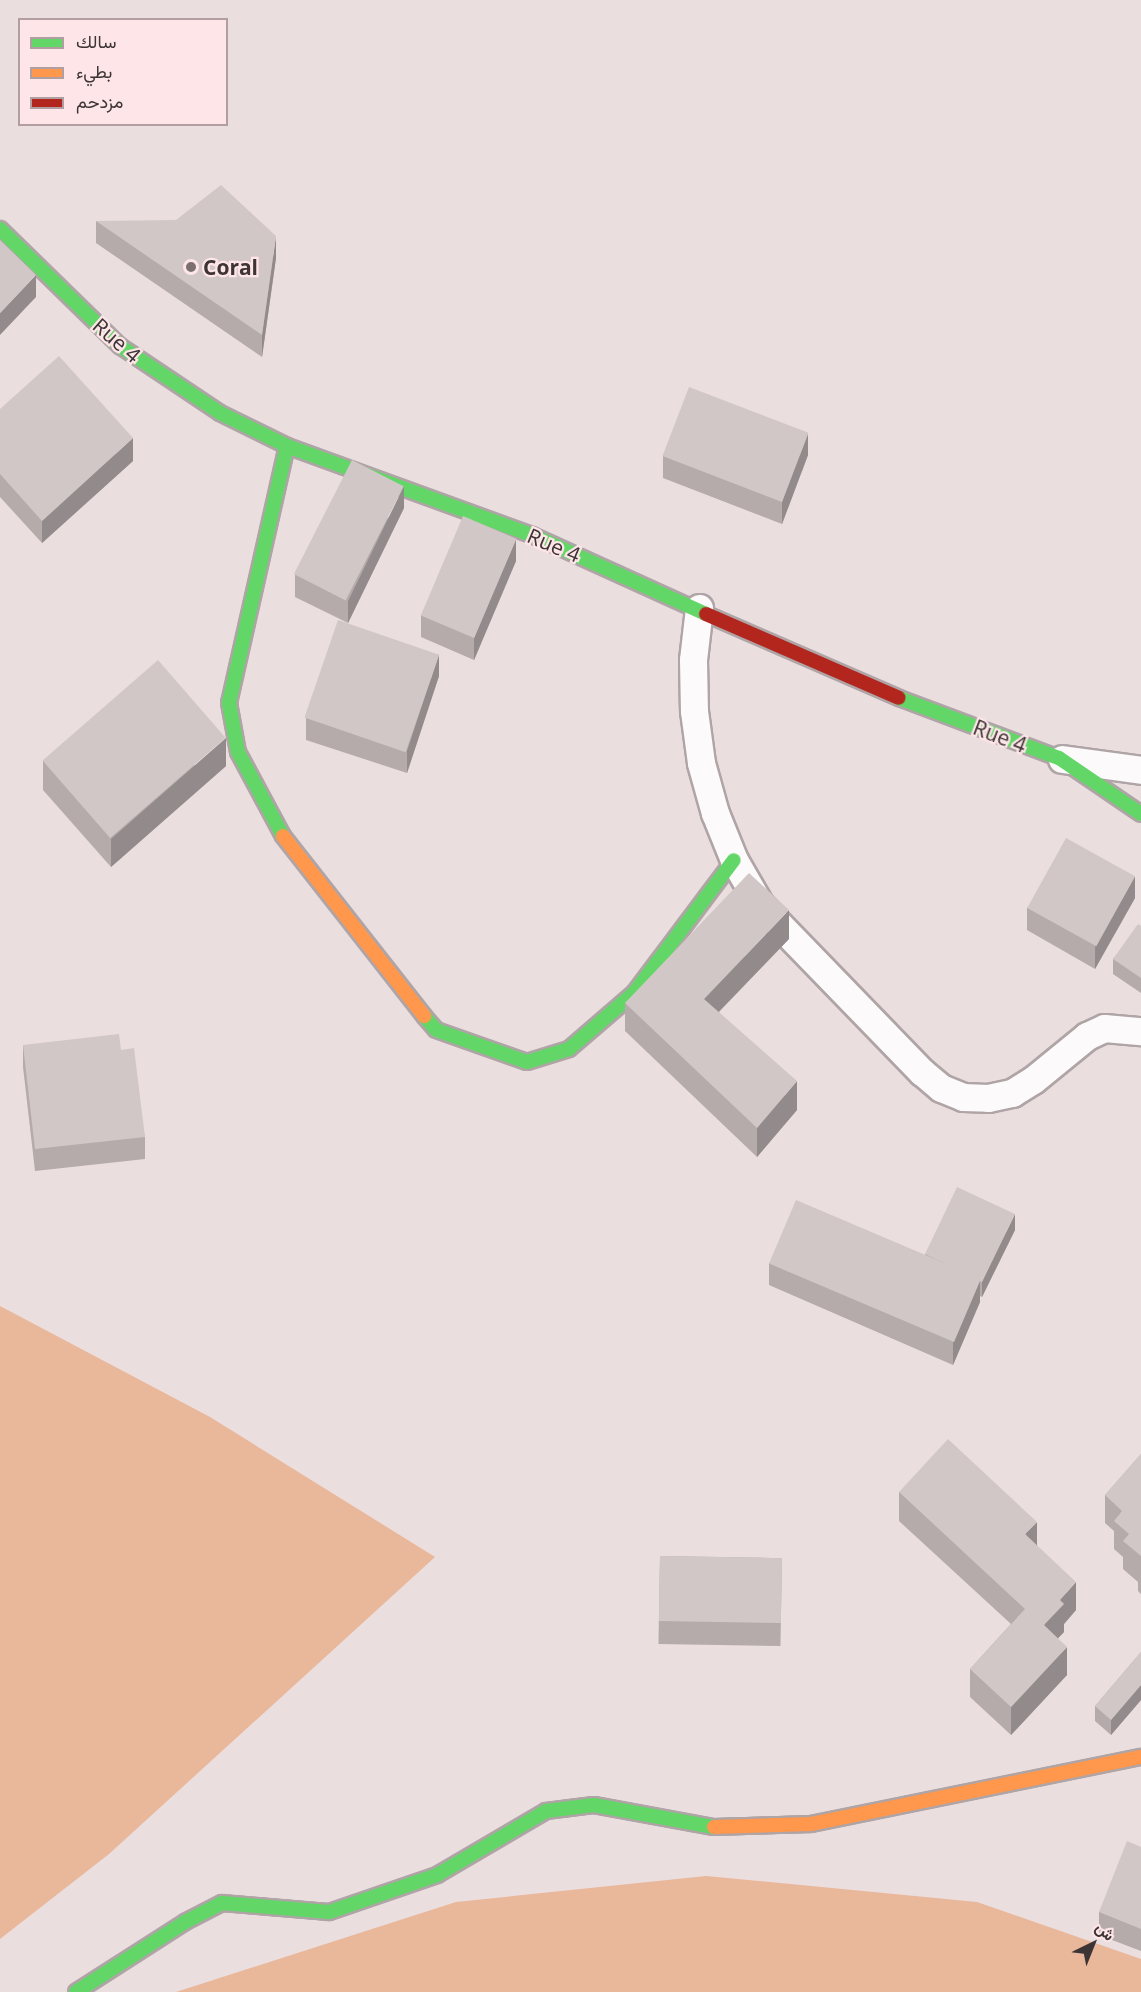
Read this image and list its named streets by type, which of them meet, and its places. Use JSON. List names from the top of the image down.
{
  "streets": {
    "street": ["Rue 4"]
  },
  "places": ["Coral"],
  "legend": ["سالك", "بطيء", "مزدحم"],
  "north": "top right"
}
